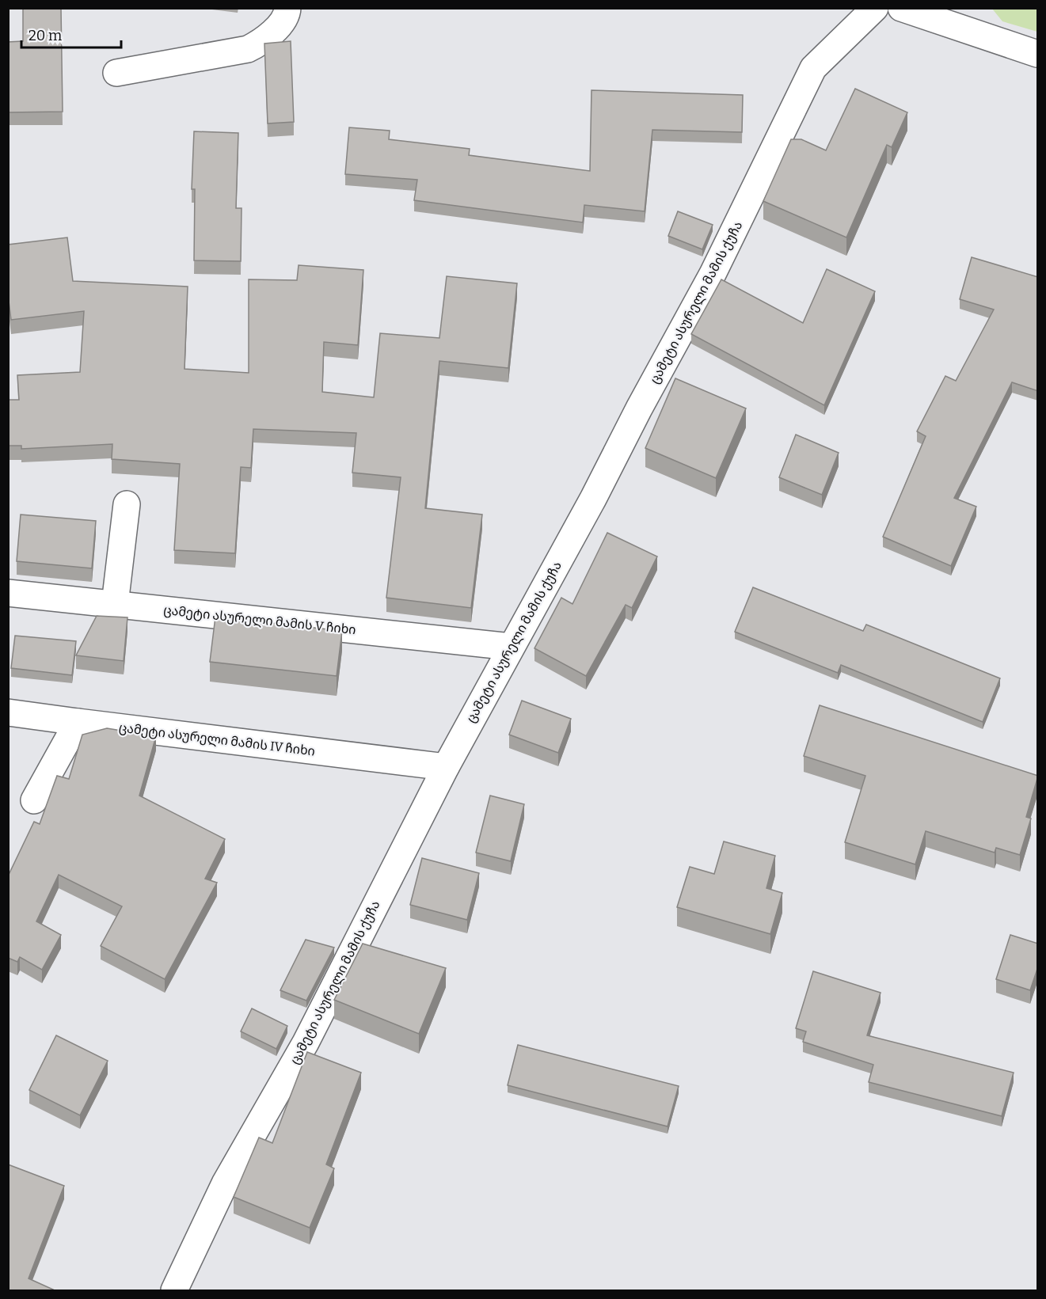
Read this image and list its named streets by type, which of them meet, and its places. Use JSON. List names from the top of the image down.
{
  "streets": {
    "street": ["ცამეტი ასურელი მამის ქუჩა", "ცამეტი ასურელი მამის V ჩიხი", "ცამეტი ასურელი მამის IV ჩიხი"]
  },
  "crossings": [
    ["ცამეტი ასურელი მამის ქუჩა", "ცამეტი ასურელი მამის V ჩიხი"],
    ["ცამეტი ასურელი მამის ქუჩა", "ცამეტი ასურელი მამის IV ჩიხი"]
  ],
  "scale_bar": "20 m"
}
